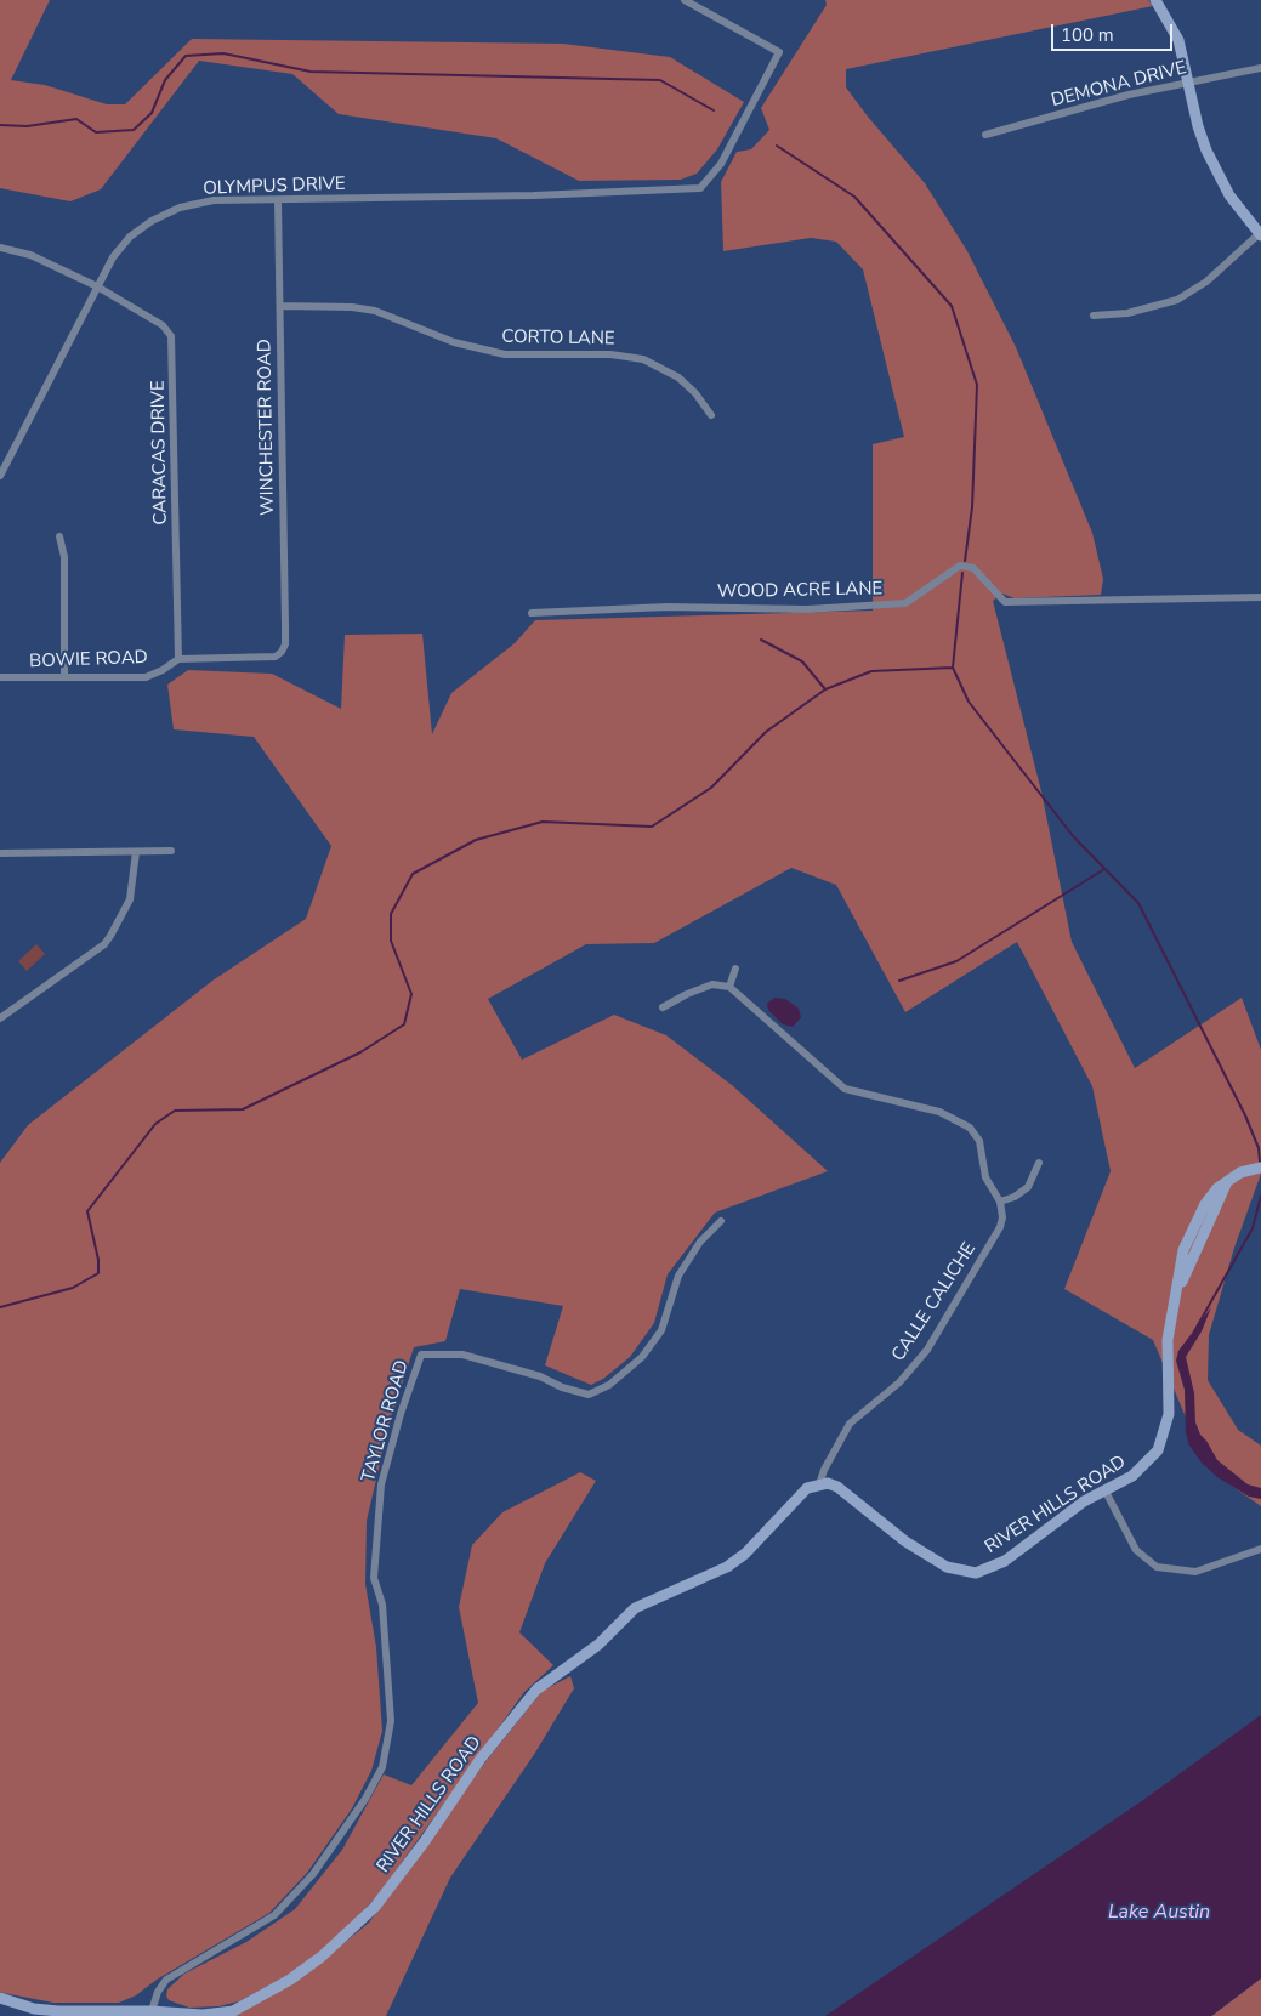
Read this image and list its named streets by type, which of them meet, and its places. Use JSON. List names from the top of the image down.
{
  "streets": {
    "street": [
      "DEMONA DRIVE",
      "OLYMPUS DRIVE",
      "CORTO LANE",
      "WINCHESTER ROAD",
      "CARACAS DRIVE",
      "WOOD ACRE LANE",
      "BOWIE ROAD",
      "CALLE CALICHE",
      "TAYLOR ROAD",
      "RIVER HILLS ROAD"
    ]
  },
  "crossings": [
    ["OLYMPUS DRIVE", "WINCHESTER ROAD"],
    ["OLYMPUS DRIVE", "CARACAS DRIVE"],
    ["CORTO LANE", "WINCHESTER ROAD"],
    ["WINCHESTER ROAD", "BOWIE ROAD"],
    ["CARACAS DRIVE", "BOWIE ROAD"],
    ["CALLE CALICHE", "RIVER HILLS ROAD"],
    ["TAYLOR ROAD", "RIVER HILLS ROAD"]
  ],
  "water": ["Lake Austin"],
  "scale_bar": "100 m"
}
